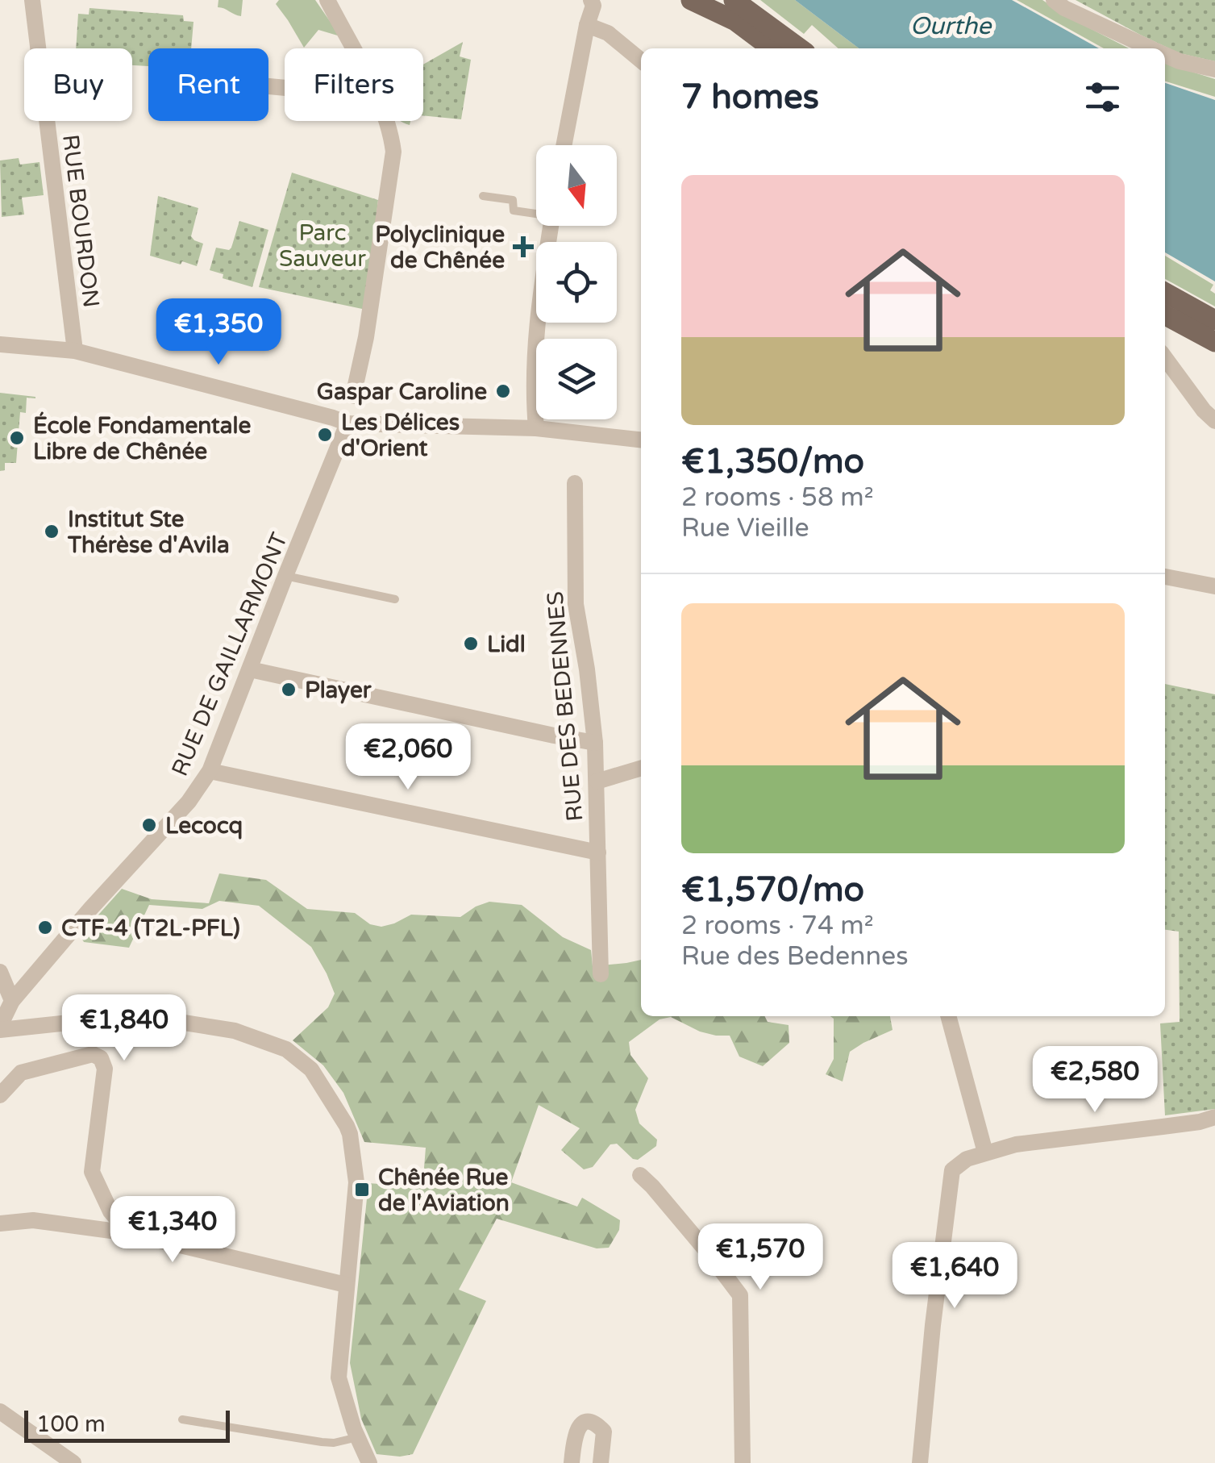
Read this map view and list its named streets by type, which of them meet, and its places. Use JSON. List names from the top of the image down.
{
  "streets": {
    "street": ["RUE BOURDON", "RUE DE GAILLARMONT", "RUE DES BEDENNES"]
  },
  "water": ["Ourthe"],
  "parks": ["Parc Sauveur"],
  "places": {
    "health": ["Polyclinique de Chênée"],
    "other": [
      "Gaspar Caroline",
      "Les Délices d'Orient",
      "École Fondamentale Libre de Chênée",
      "Institut Ste Thérèse d'Avila",
      "Lidl",
      "Player",
      "Lecocq",
      "CTF-4 (T2L-PFL)"
    ],
    "transit": ["Chênée Rue de l'Aviation"]
  },
  "scale_bar": "100 m",
  "north": "bottom",
  "page": {
    "chip": ["Buy", "Rent", "Filters"],
    "heading": "7 homes",
    "list": [
      {
        "name": "€1,350/mo",
        "note": "2 rooms · 58 m² · Rue Vieille"
      },
      {
        "name": "€1,570/mo",
        "note": "2 rooms · 74 m² · Rue des Bedennes"
      }
    ],
    "price": [
      "€1,350",
      "€2,060",
      "€1,840",
      "€2,580",
      "€1,340",
      "€1,570",
      "€1,640"
    ],
    "scale": "100 m"
  }
}
